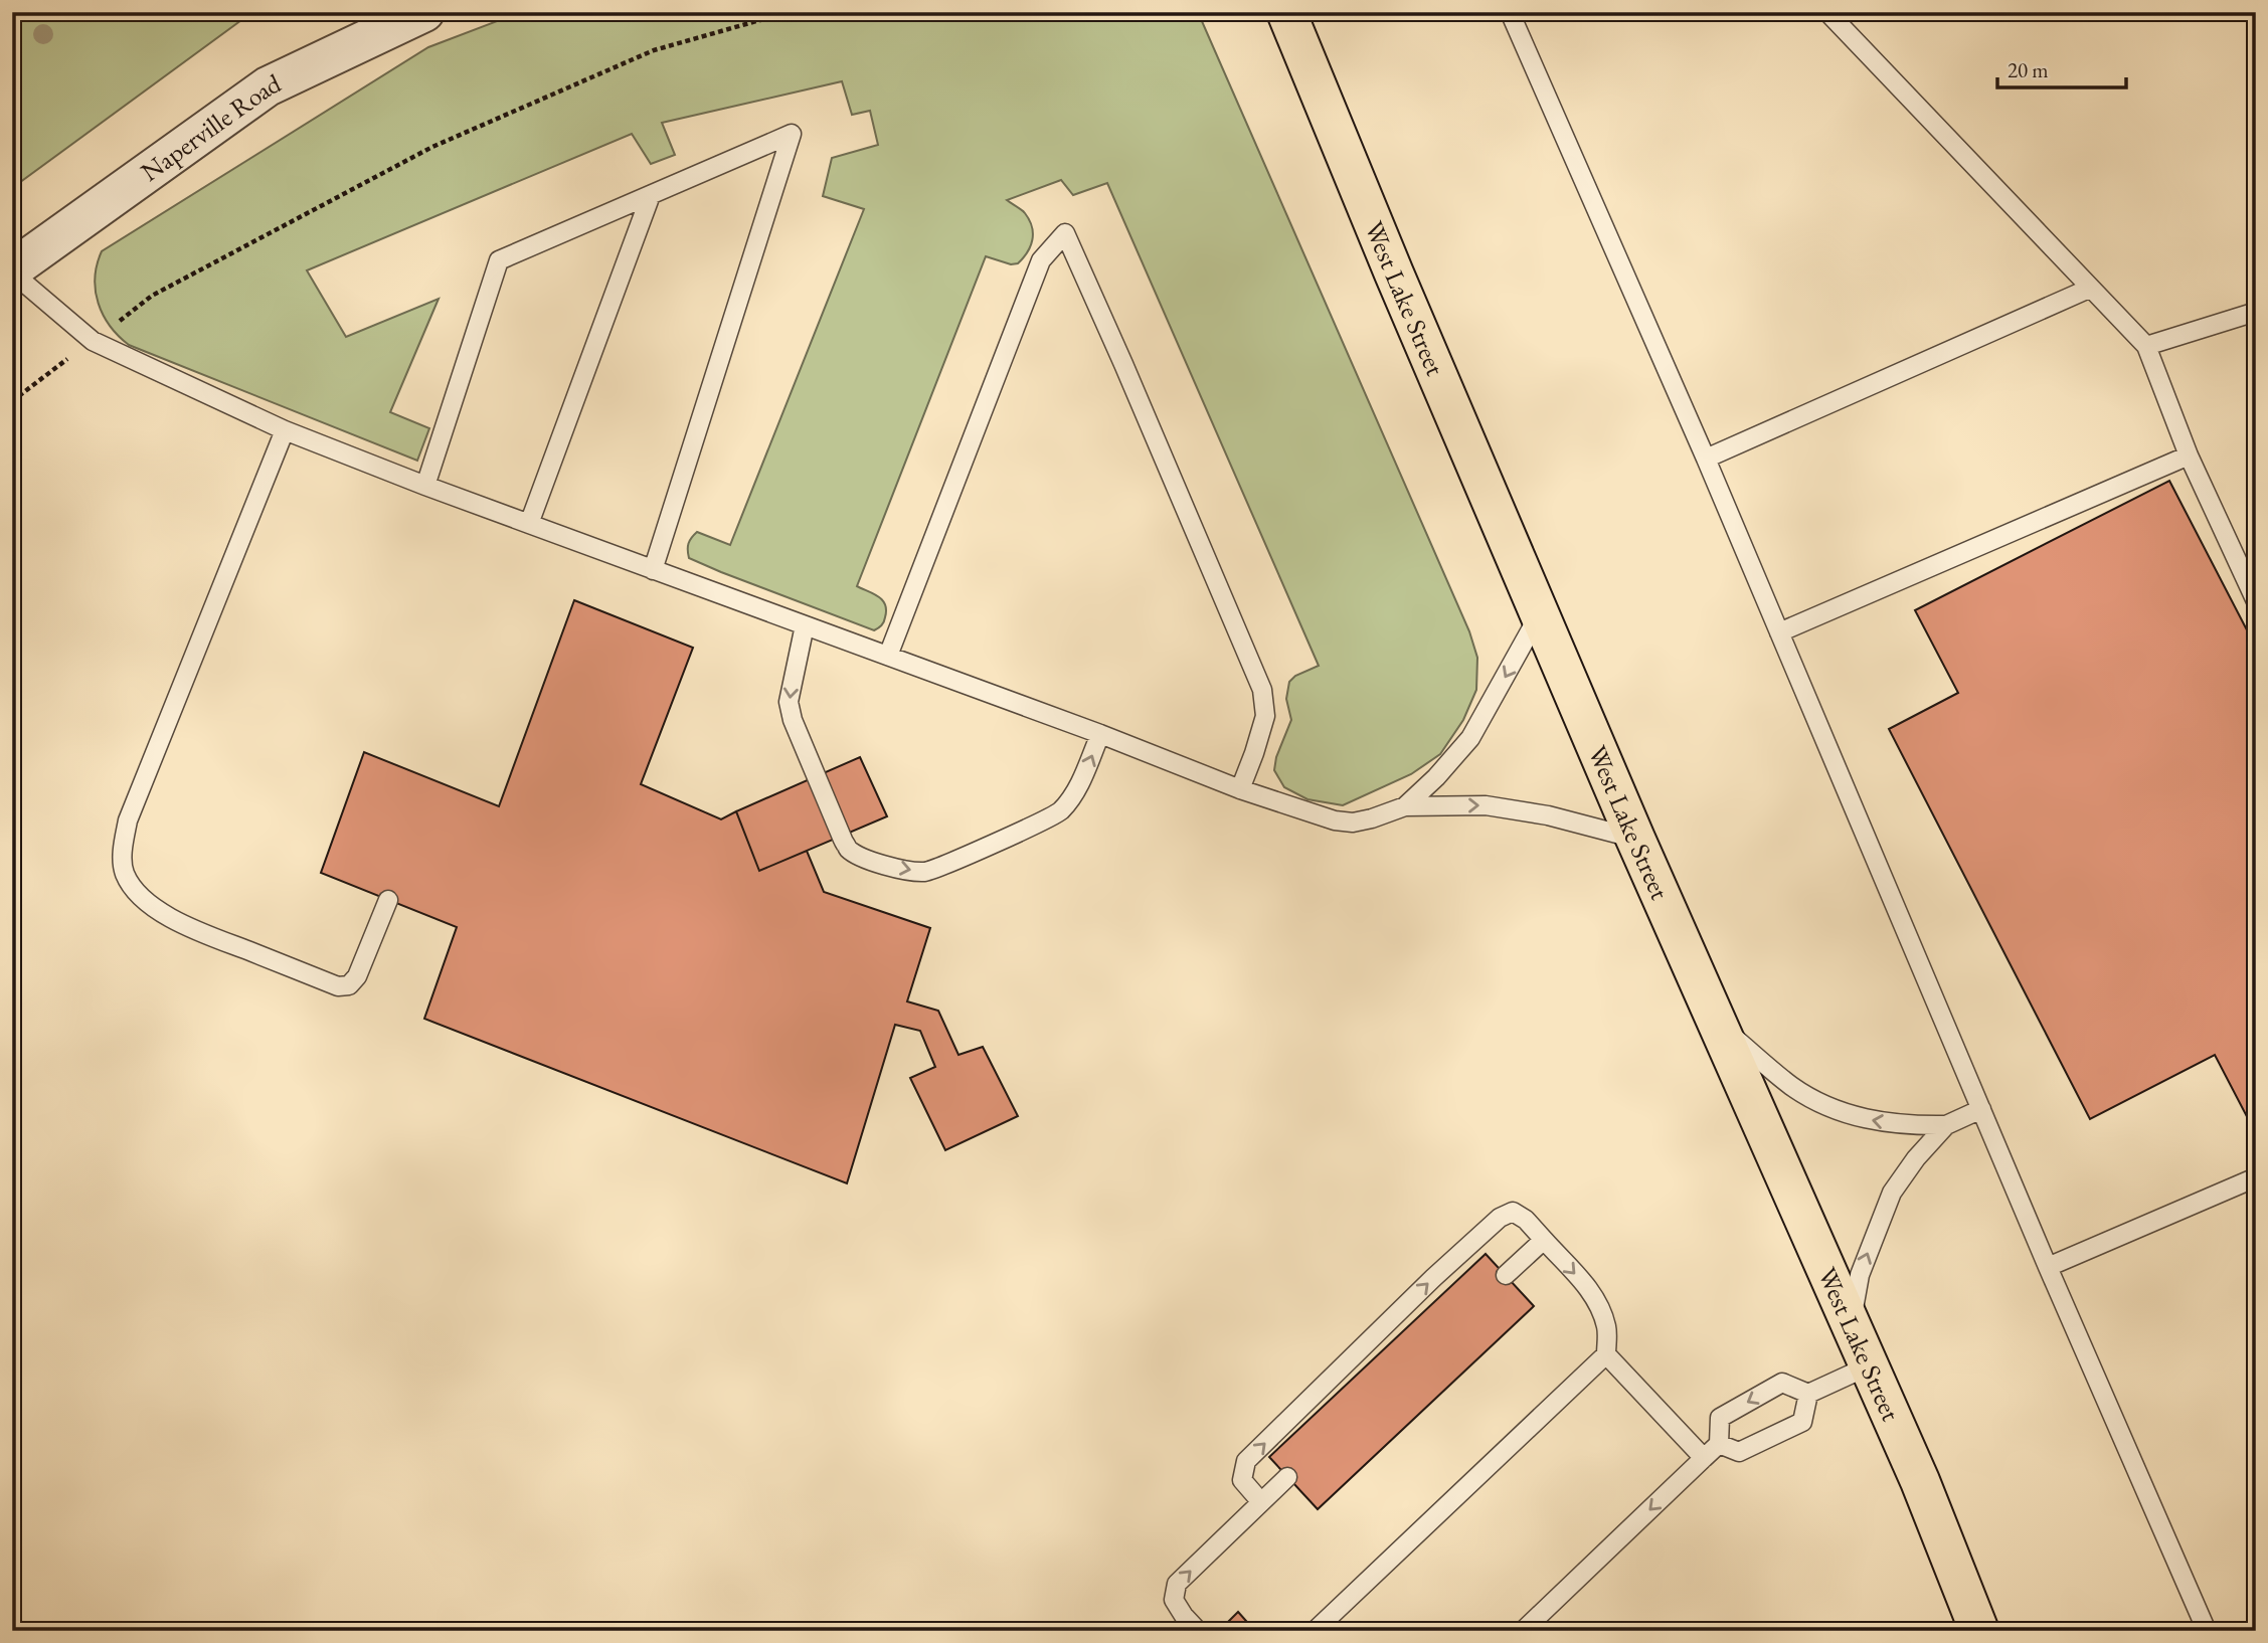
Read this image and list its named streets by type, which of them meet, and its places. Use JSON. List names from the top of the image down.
{
  "streets": {
    "highway": ["West Lake Street"],
    "street": ["Naperville Road"]
  },
  "scale_bar": "20 m"
}
